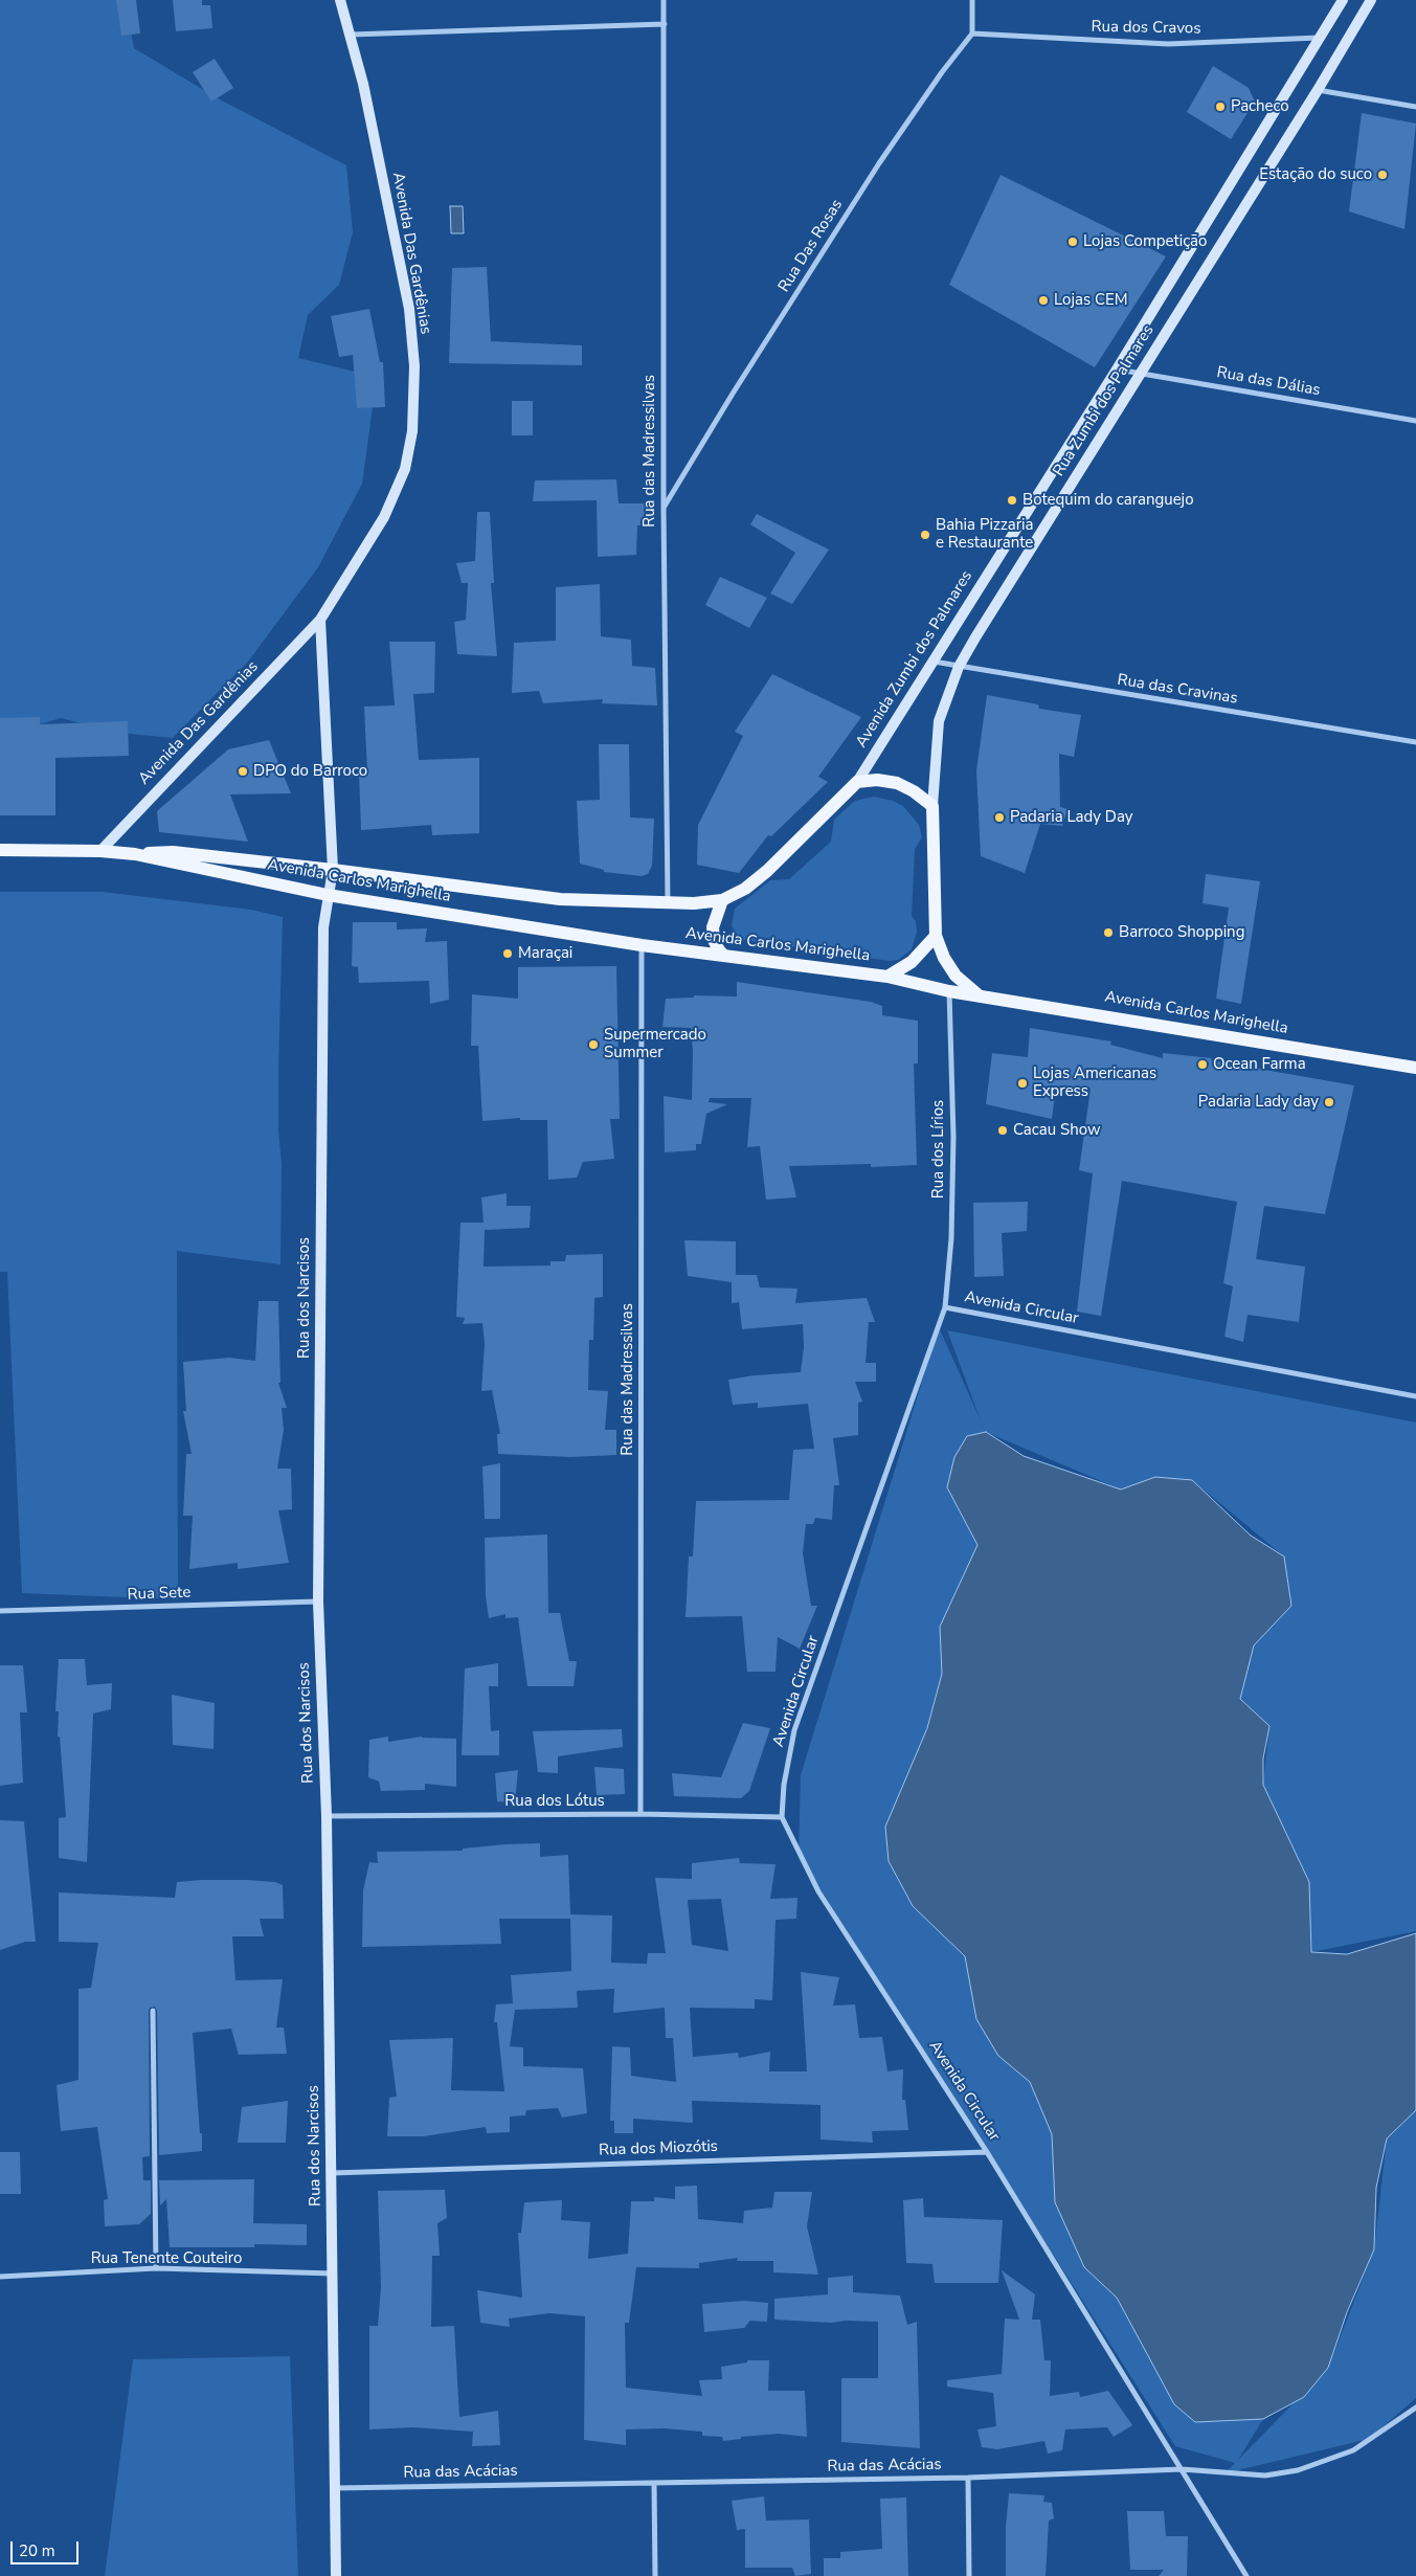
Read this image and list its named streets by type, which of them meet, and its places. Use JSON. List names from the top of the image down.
{
  "streets": {
    "main road": ["Rua Zumbi dos Palmares", "Avenida Zumbi dos Palmares", "Avenida Carlos Marighella"],
    "street": [
      "Rua dos Cravos",
      "Rua Das Rosas",
      "Avenida Das Gardênias",
      "Rua das Dálias",
      "Rua das Madressilvas",
      "Rua das Cravinas",
      "Rua dos Lírios",
      "Rua dos Narcisos",
      "Avenida Circular",
      "Rua Sete",
      "Rua dos Lótus",
      "Rua dos Miozótis",
      "Rua Tenente Couteiro",
      "Rua das Acácias"
    ]
  },
  "crossings": [
    ["Rua dos Cravos", "Rua Das Rosas"],
    ["Rua dos Cravos", "Avenida Zumbi dos Palmares"],
    ["Rua Das Rosas", "Rua das Madressilvas"],
    ["Avenida Das Gardênias", "Avenida Carlos Marighella"],
    ["Rua das Dálias", "Rua Zumbi dos Palmares"],
    ["Rua das Dálias", "Avenida Zumbi dos Palmares"],
    ["Rua Zumbi dos Palmares", "Rua das Cravinas"],
    ["Rua das Madressilvas", "Avenida Carlos Marighella"],
    ["Rua das Madressilvas", "Rua dos Lótus"],
    ["Avenida Zumbi dos Palmares", "Rua das Cravinas"],
    ["Avenida Zumbi dos Palmares", "Avenida Carlos Marighella"],
    ["Avenida Carlos Marighella", "Rua dos Lírios"],
    ["Avenida Carlos Marighella", "Rua dos Narcisos"],
    ["Rua dos Lírios", "Avenida Circular"],
    ["Rua dos Narcisos", "Rua Sete"],
    ["Rua dos Narcisos", "Rua dos Lótus"],
    ["Rua dos Narcisos", "Rua dos Miozótis"],
    ["Rua dos Narcisos", "Rua Tenente Couteiro"],
    ["Rua dos Narcisos", "Rua das Acácias"],
    ["Avenida Circular", "Rua dos Lótus"],
    ["Avenida Circular", "Rua dos Miozótis"],
    ["Avenida Circular", "Rua das Acácias"]
  ],
  "places": [
    "Pacheco",
    "Estação do suco",
    "Lojas Competição",
    "Lojas CEM",
    "Botequim do caranguejo",
    "Bahia Pizzaria e Restaurante",
    "DPO do Barroco",
    "Padaria Lady Day",
    "Barroco Shopping",
    "Maraçai",
    "Supermercado Summer",
    "Ocean Farma",
    "Lojas Americanas Express",
    "Padaria Lady day",
    "Cacau Show"
  ],
  "scale_bar": "20 m"
}
